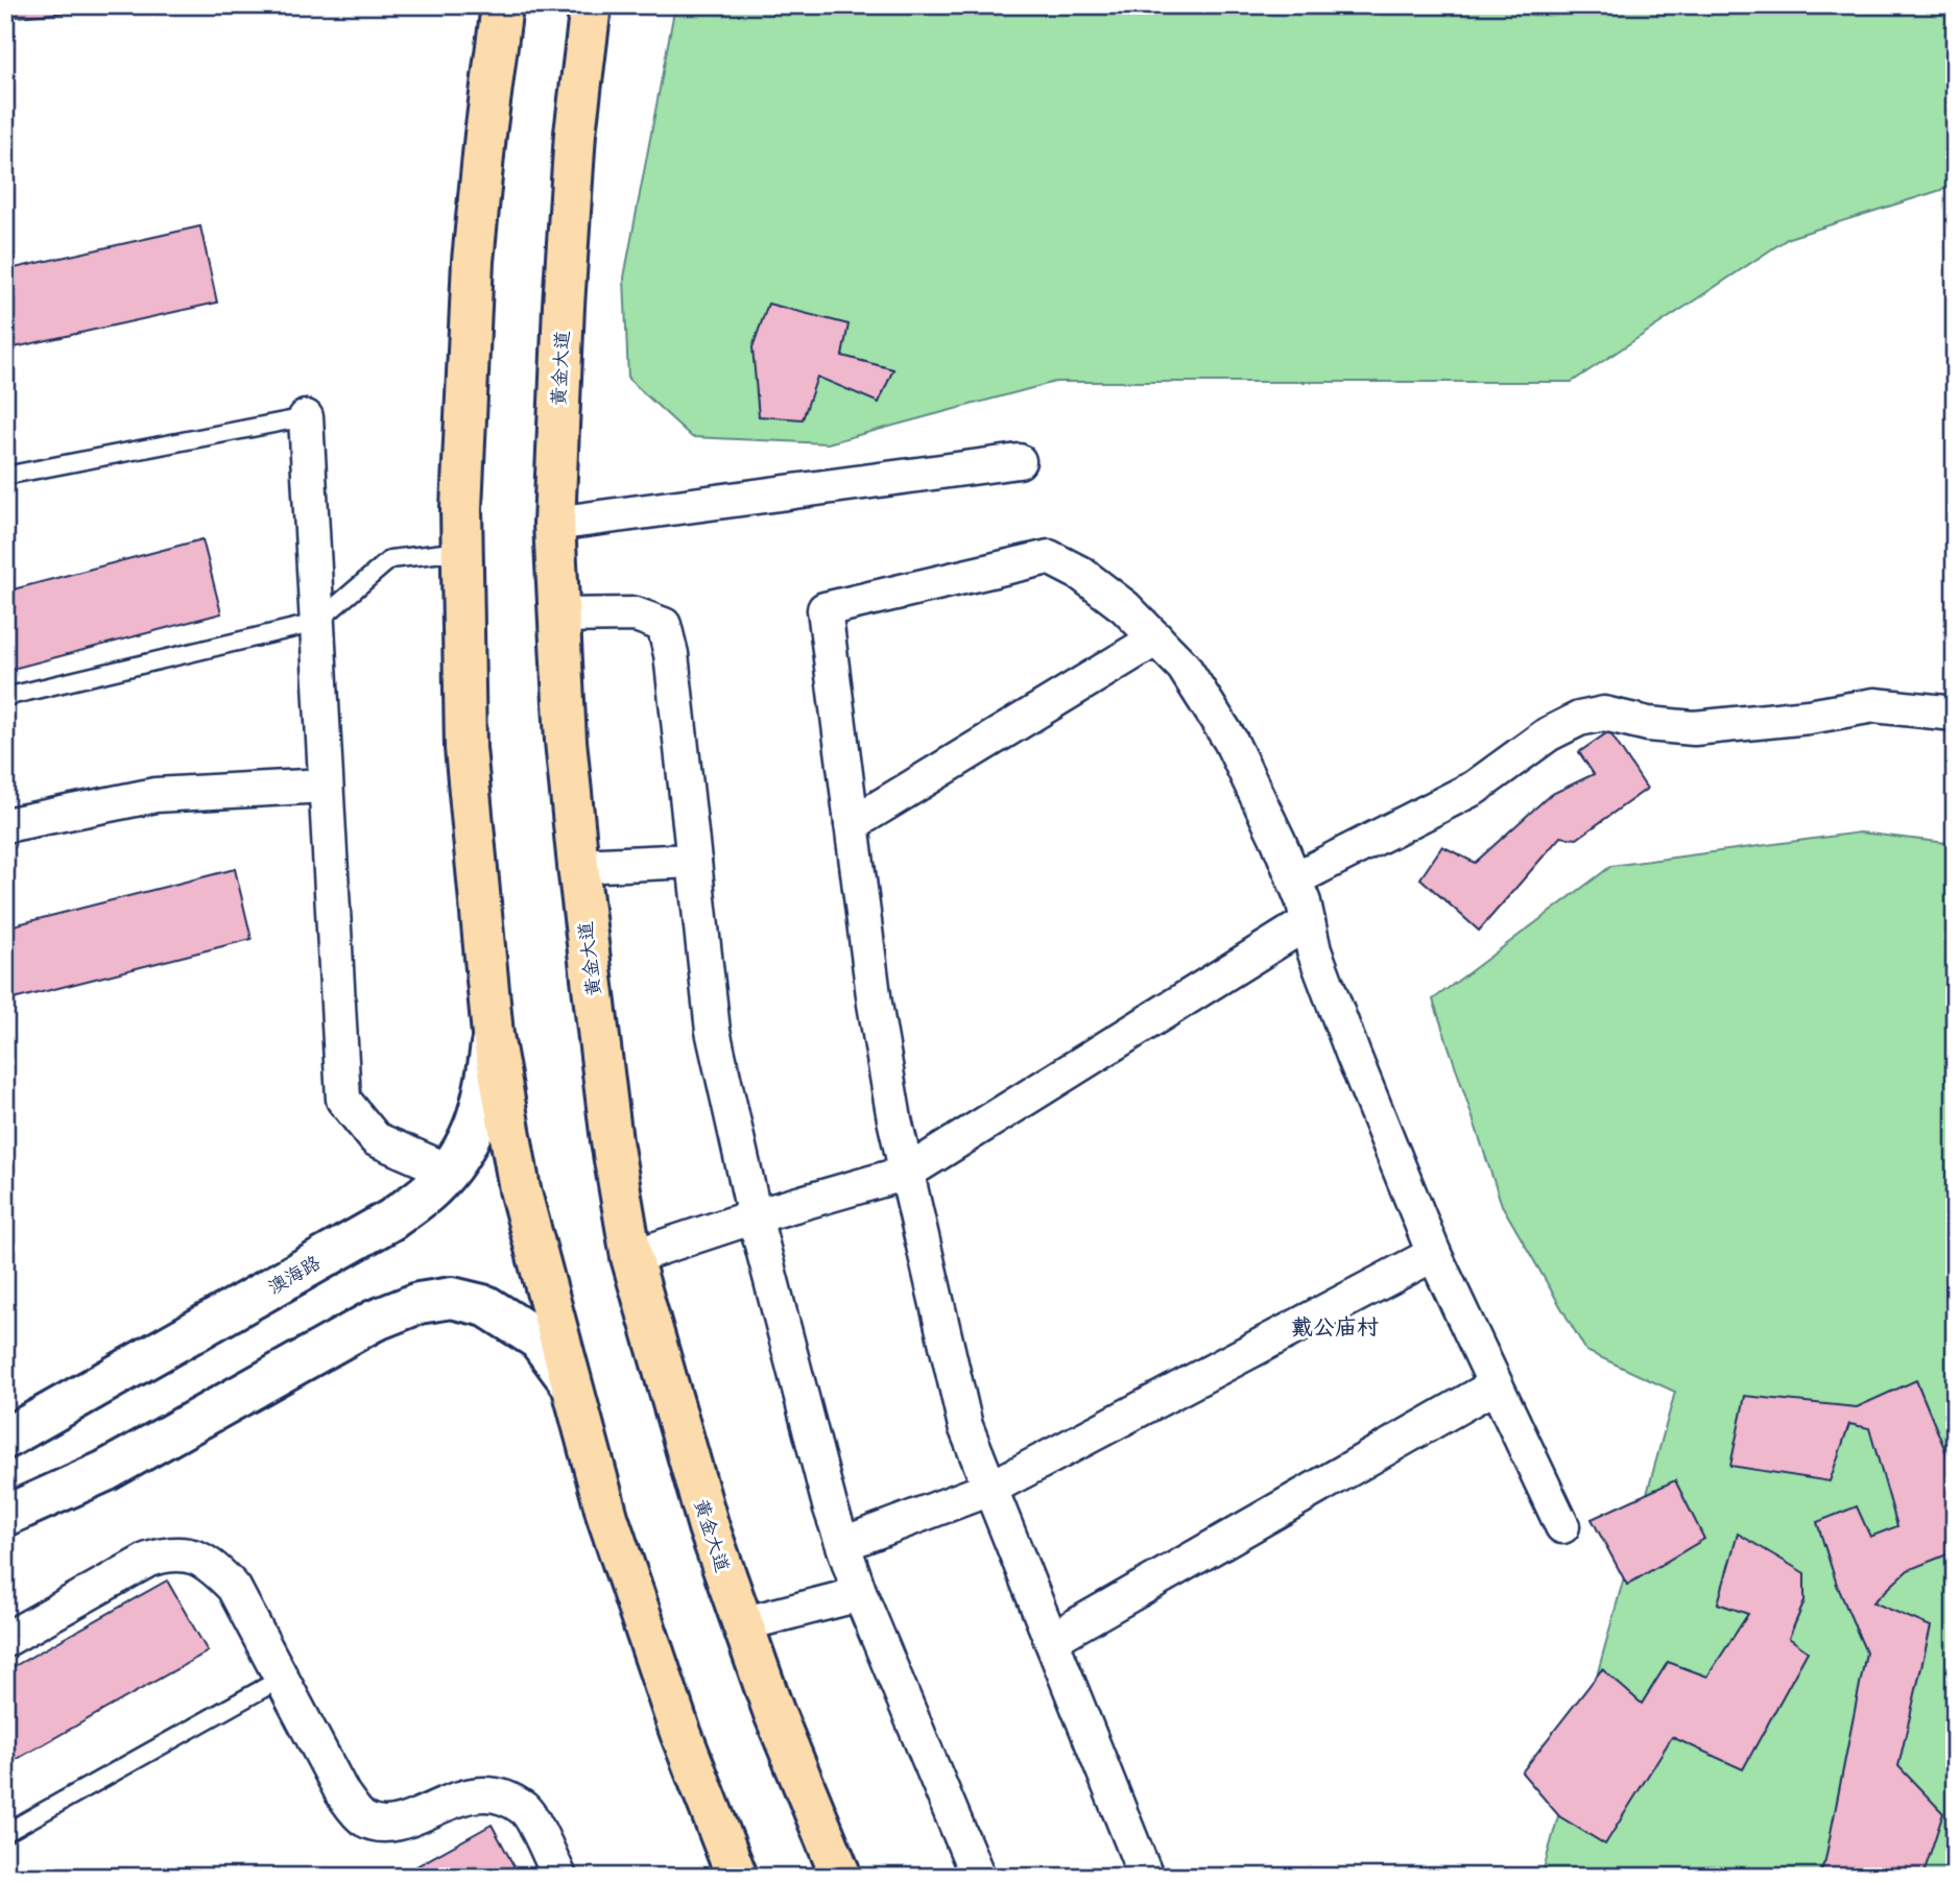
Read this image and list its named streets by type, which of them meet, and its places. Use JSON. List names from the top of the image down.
{
  "streets": {
    "main road": ["黄金大道", "澳海路"]
  },
  "districts": ["戴公庙村"]
}
